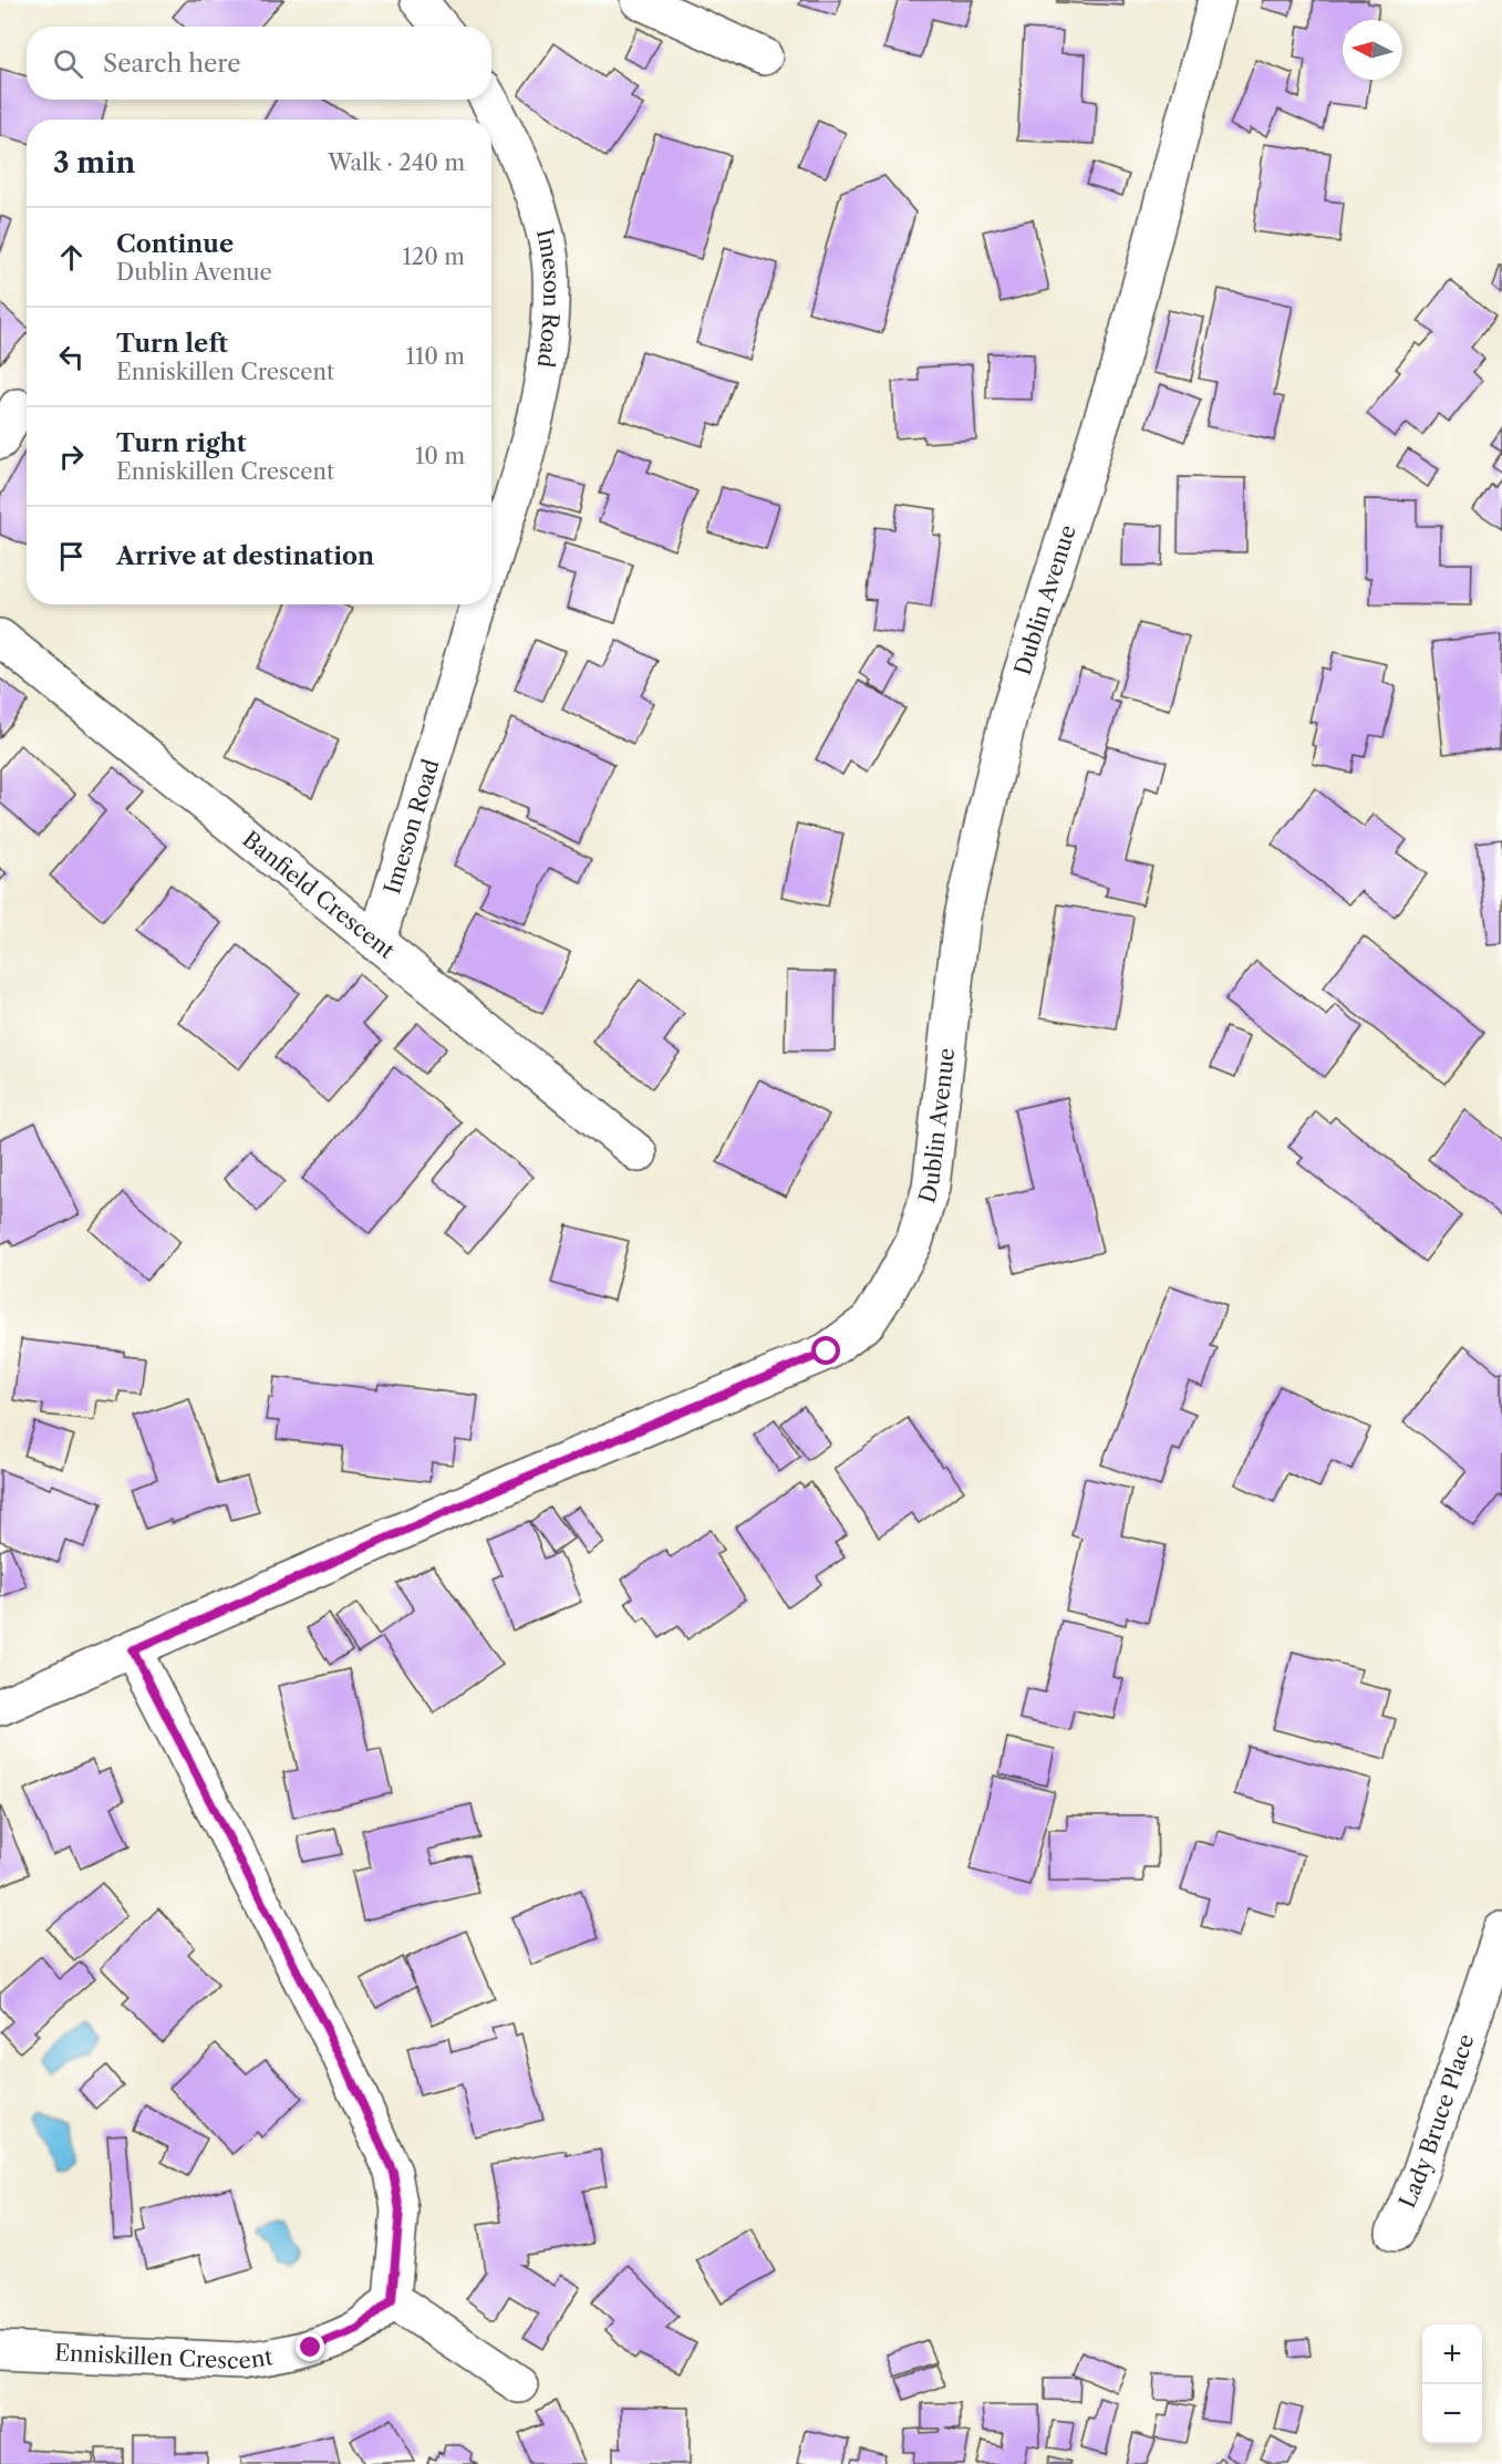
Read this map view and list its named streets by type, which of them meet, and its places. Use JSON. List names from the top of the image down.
{
  "streets": {
    "street": [
      "Imeson Road",
      "Dublin Avenue",
      "Banfield Crescent",
      "Lady Bruce Place",
      "Enniskillen Crescent"
    ]
  },
  "crossings": [
    ["Imeson Road", "Banfield Crescent"]
  ],
  "north": "left",
  "page": {
    "search": "Search here",
    "heading": ["3 min", "Walk · 240 m"],
    "list": [
      ["Continue", "Dublin Avenue", "120 m"],
      ["Turn left", "Enniskillen Crescent", "110 m"],
      ["Turn right", "Enniskillen Crescent", "10 m"],
      "Arrive at destination"
    ],
    "map_buttons": ["+", "−"]
  }
}
